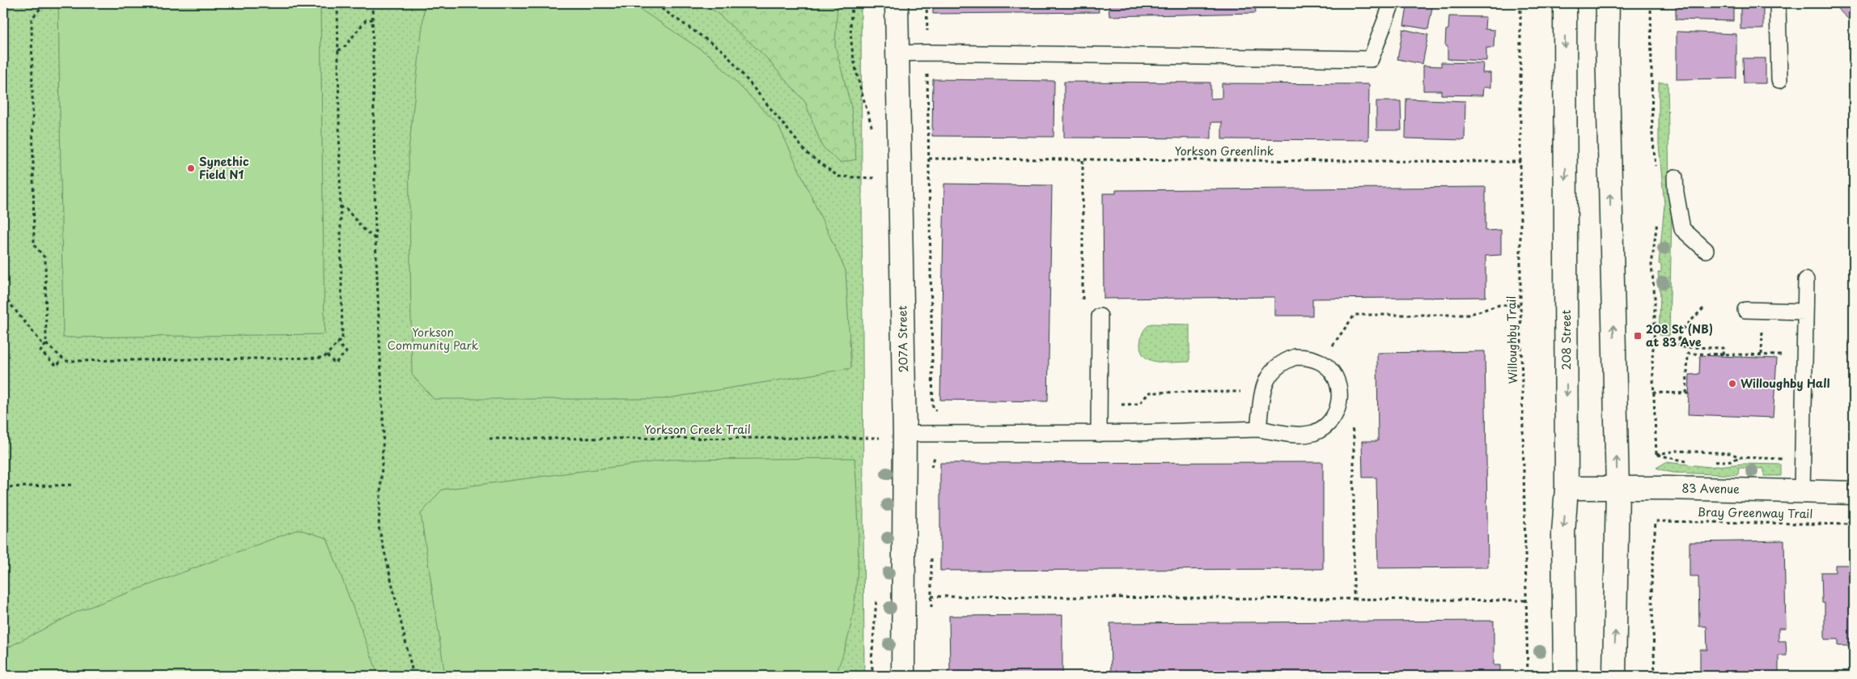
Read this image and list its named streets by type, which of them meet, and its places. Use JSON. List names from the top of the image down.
{
  "streets": {
    "main road": ["207A Street", "208 Street", "83 Avenue"],
    "path": [
      "Yorkson Greenlink",
      "Willoughby Trail",
      "Yorkson Creek Trail",
      "Bray Greenway Trail"
    ]
  },
  "crossings": [
    ["Yorkson Greenlink", "Willoughby Trail"],
    ["207A Street", "Yorkson Creek Trail"],
    ["208 Street", "83 Avenue"]
  ],
  "parks": ["Yorkson Community Park"],
  "places": {
    "other": ["Synethic Field N1", "Willoughby Hall"],
    "transit": ["208 St (NB) at 83 Ave"]
  }
}
